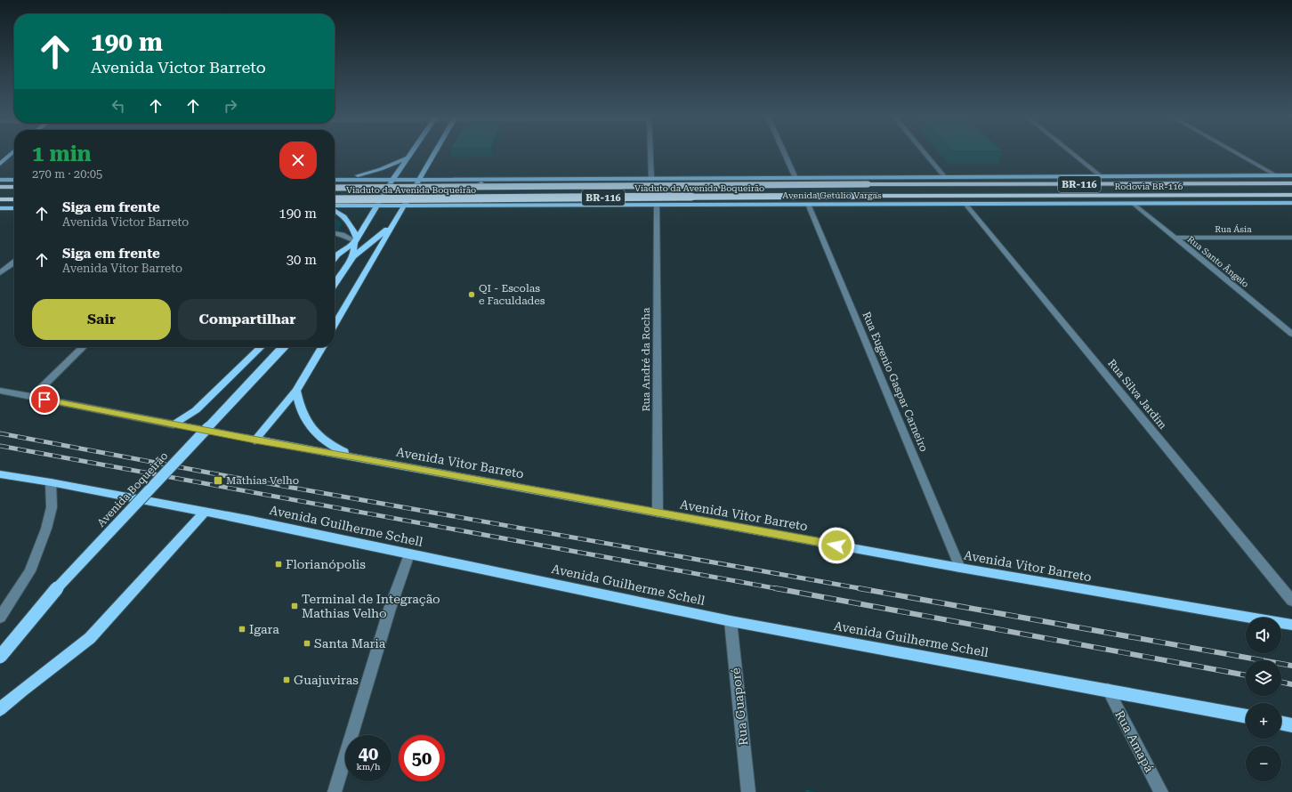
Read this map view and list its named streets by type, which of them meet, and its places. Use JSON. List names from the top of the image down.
{
  "streets": {
    "highway": ["BR-116", "Rodovia BR-116", "Viaduto da Avenida Boqueirão"],
    "main road": [
      "Avenida Getúlio Vargas",
      "Avenida Vitor Barreto",
      "Avenida Boqueirão",
      "Avenida Guilherme Schell"
    ],
    "street": [
      "Rua Ásia",
      "Rua Santo Ângelo",
      "Rua André da Rocha",
      "Rua Eugenio Gaspar Carneiro",
      "Rua Silva Jardim",
      "Rua Guaporé",
      "Rua Amapá"
    ]
  },
  "crossings": [
    ["Rodovia BR-116", "Viaduto da Avenida Boqueirão"],
    ["Avenida Getúlio Vargas", "Rua Santo Ângelo"],
    ["Avenida Getúlio Vargas", "Rua André da Rocha"],
    ["Avenida Getúlio Vargas", "Rua Eugenio Gaspar Carneiro"],
    ["Avenida Getúlio Vargas", "Rua Silva Jardim"],
    ["Rua Ásia", "Rua Santo Ângelo"],
    ["Rua André da Rocha", "Avenida Vitor Barreto"],
    ["Rua Eugenio Gaspar Carneiro", "Avenida Vitor Barreto"],
    ["Avenida Guilherme Schell", "Rua Guaporé"],
    ["Avenida Guilherme Schell", "Rua Amapá"]
  ],
  "places": {
    "other": ["QI - Escolas e Faculdades"],
    "transit": [
      "Mathias Velho",
      "Florianópolis",
      "Terminal de Integração Mathias Velho",
      "Igara",
      "Santa Maria",
      "Guajuviras"
    ]
  },
  "page": {
    "turn": ["190 m", "Avenida Victor Barreto"],
    "heading": ["1 min", "270 m · 20:05"],
    "list": [
      {
        "name": "Siga em frente",
        "note": "Avenida Victor Barreto",
        "value": "190 m"
      },
      {
        "name": "Siga em frente",
        "note": "Avenida Vitor Barreto",
        "value": "30 m"
      }
    ],
    "buttons": ["Sair", "Compartilhar"],
    "map_buttons": ["+", "−"],
    "speed": "40 km/h",
    "limit": "50"
  }
}
